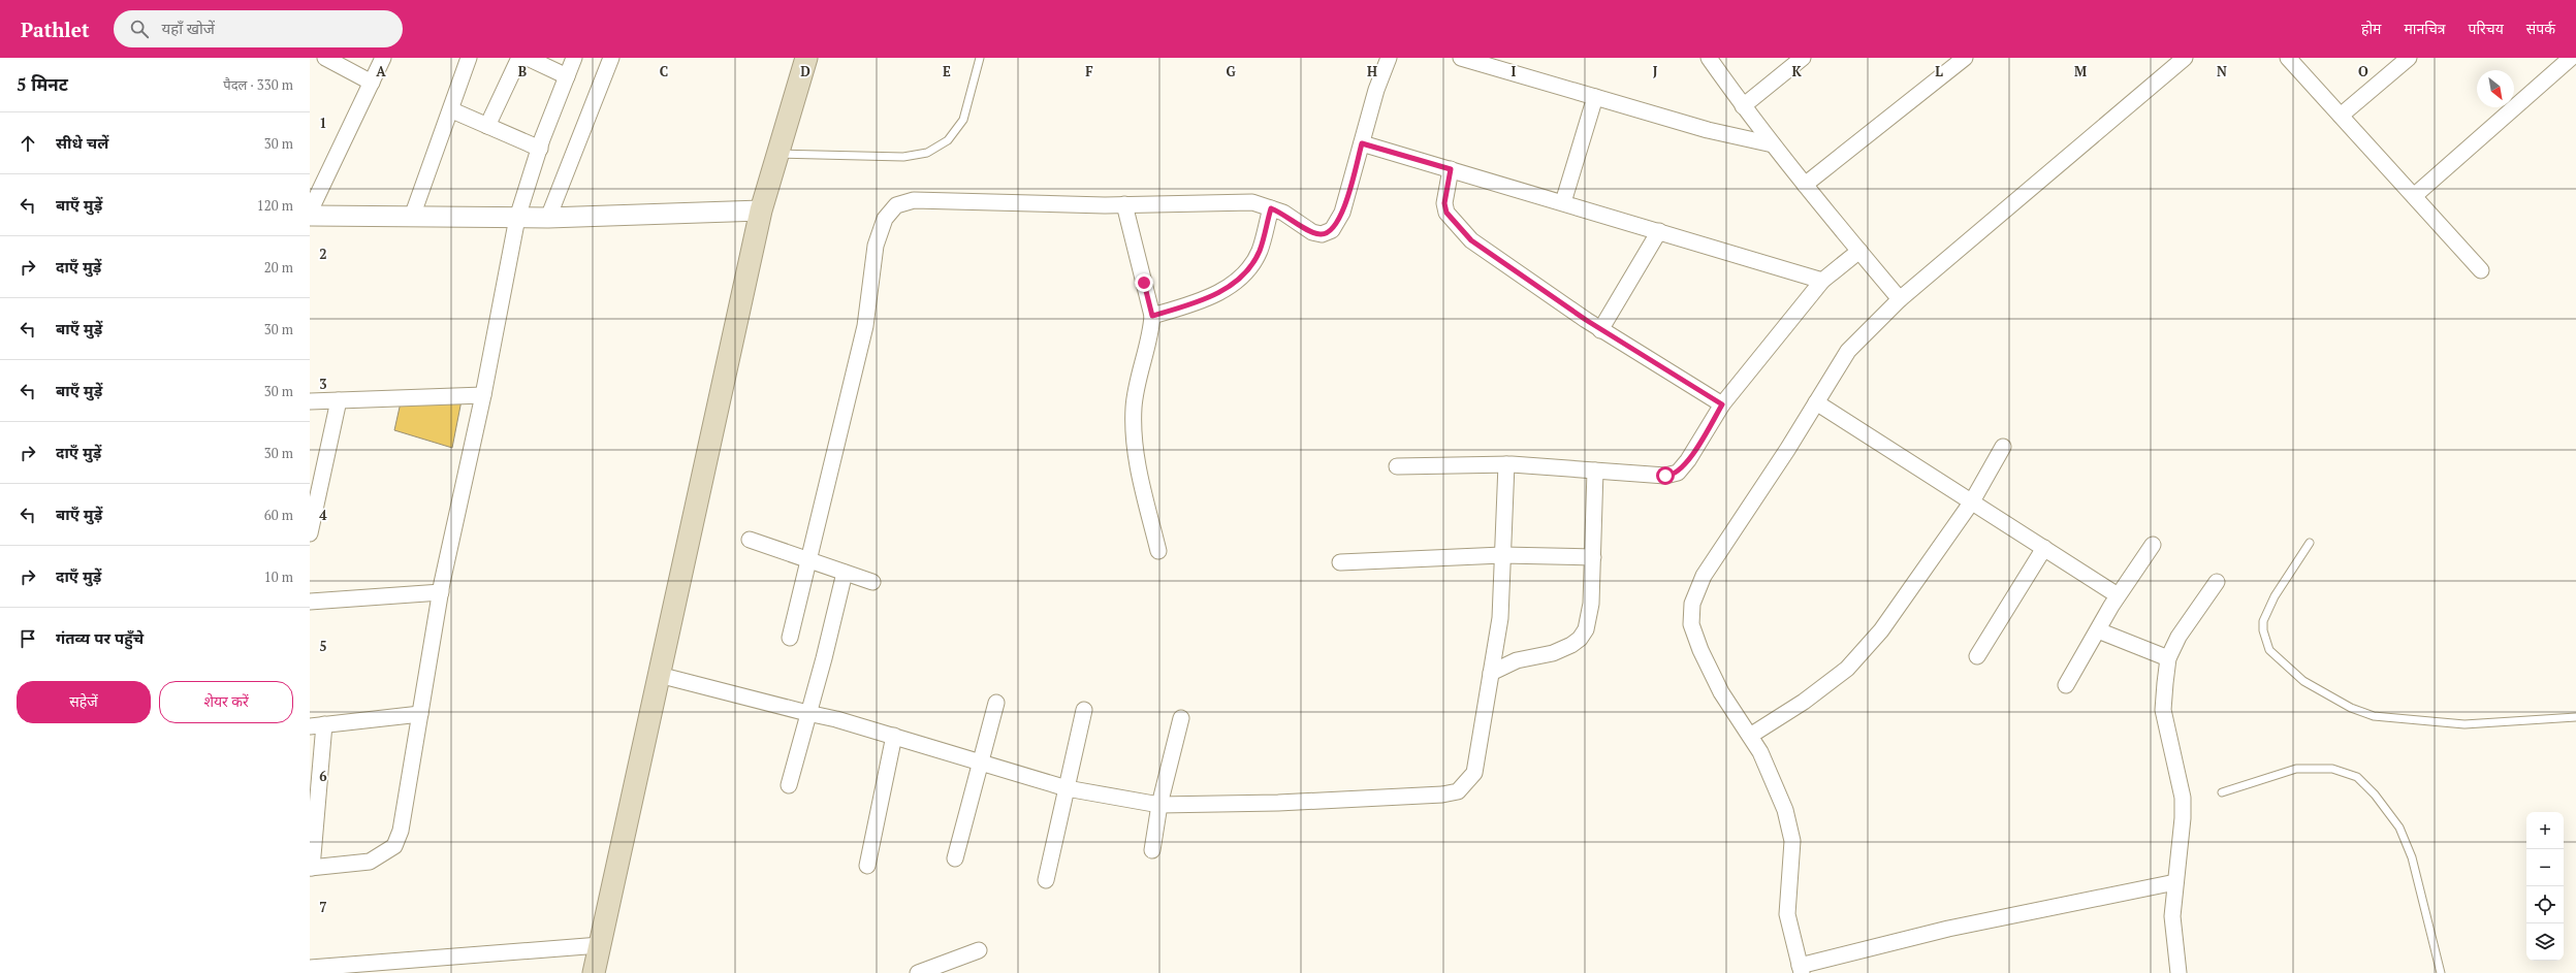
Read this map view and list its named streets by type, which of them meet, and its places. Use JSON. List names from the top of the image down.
{
  "north": "bottom right",
  "page": {
    "header": "Pathlet",
    "search": "यहाँ खोजें",
    "nav": [
      "होम",
      "मानचित्र",
      "परिचय",
      "संपर्क"
    ],
    "heading": ["5 मिनट", "पैदल · 330 m"],
    "list": [
      ["सीधे चलें", "30 m"],
      ["बाएँ मुड़ें", "120 m"],
      ["दाएँ मुड़ें", "20 m"],
      ["बाएँ मुड़ें", "30 m"],
      ["बाएँ मुड़ें", "30 m"],
      ["दाएँ मुड़ें", "30 m"],
      ["बाएँ मुड़ें", "60 m"],
      ["दाएँ मुड़ें", "10 m"],
      "गंतव्य पर पहुँचे"
    ],
    "buttons": ["सहेजें", "शेयर करें"],
    "map_buttons": ["+", "−"]
  },
  "grid": {
    "columns": [
      "A",
      "B",
      "C",
      "D",
      "E",
      "F",
      "G",
      "H",
      "I",
      "J",
      "K",
      "L",
      "M",
      "N",
      "O"
    ],
    "rows": [
      "1",
      "2",
      "3",
      "4",
      "5",
      "6",
      "7"
    ]
  }
}
